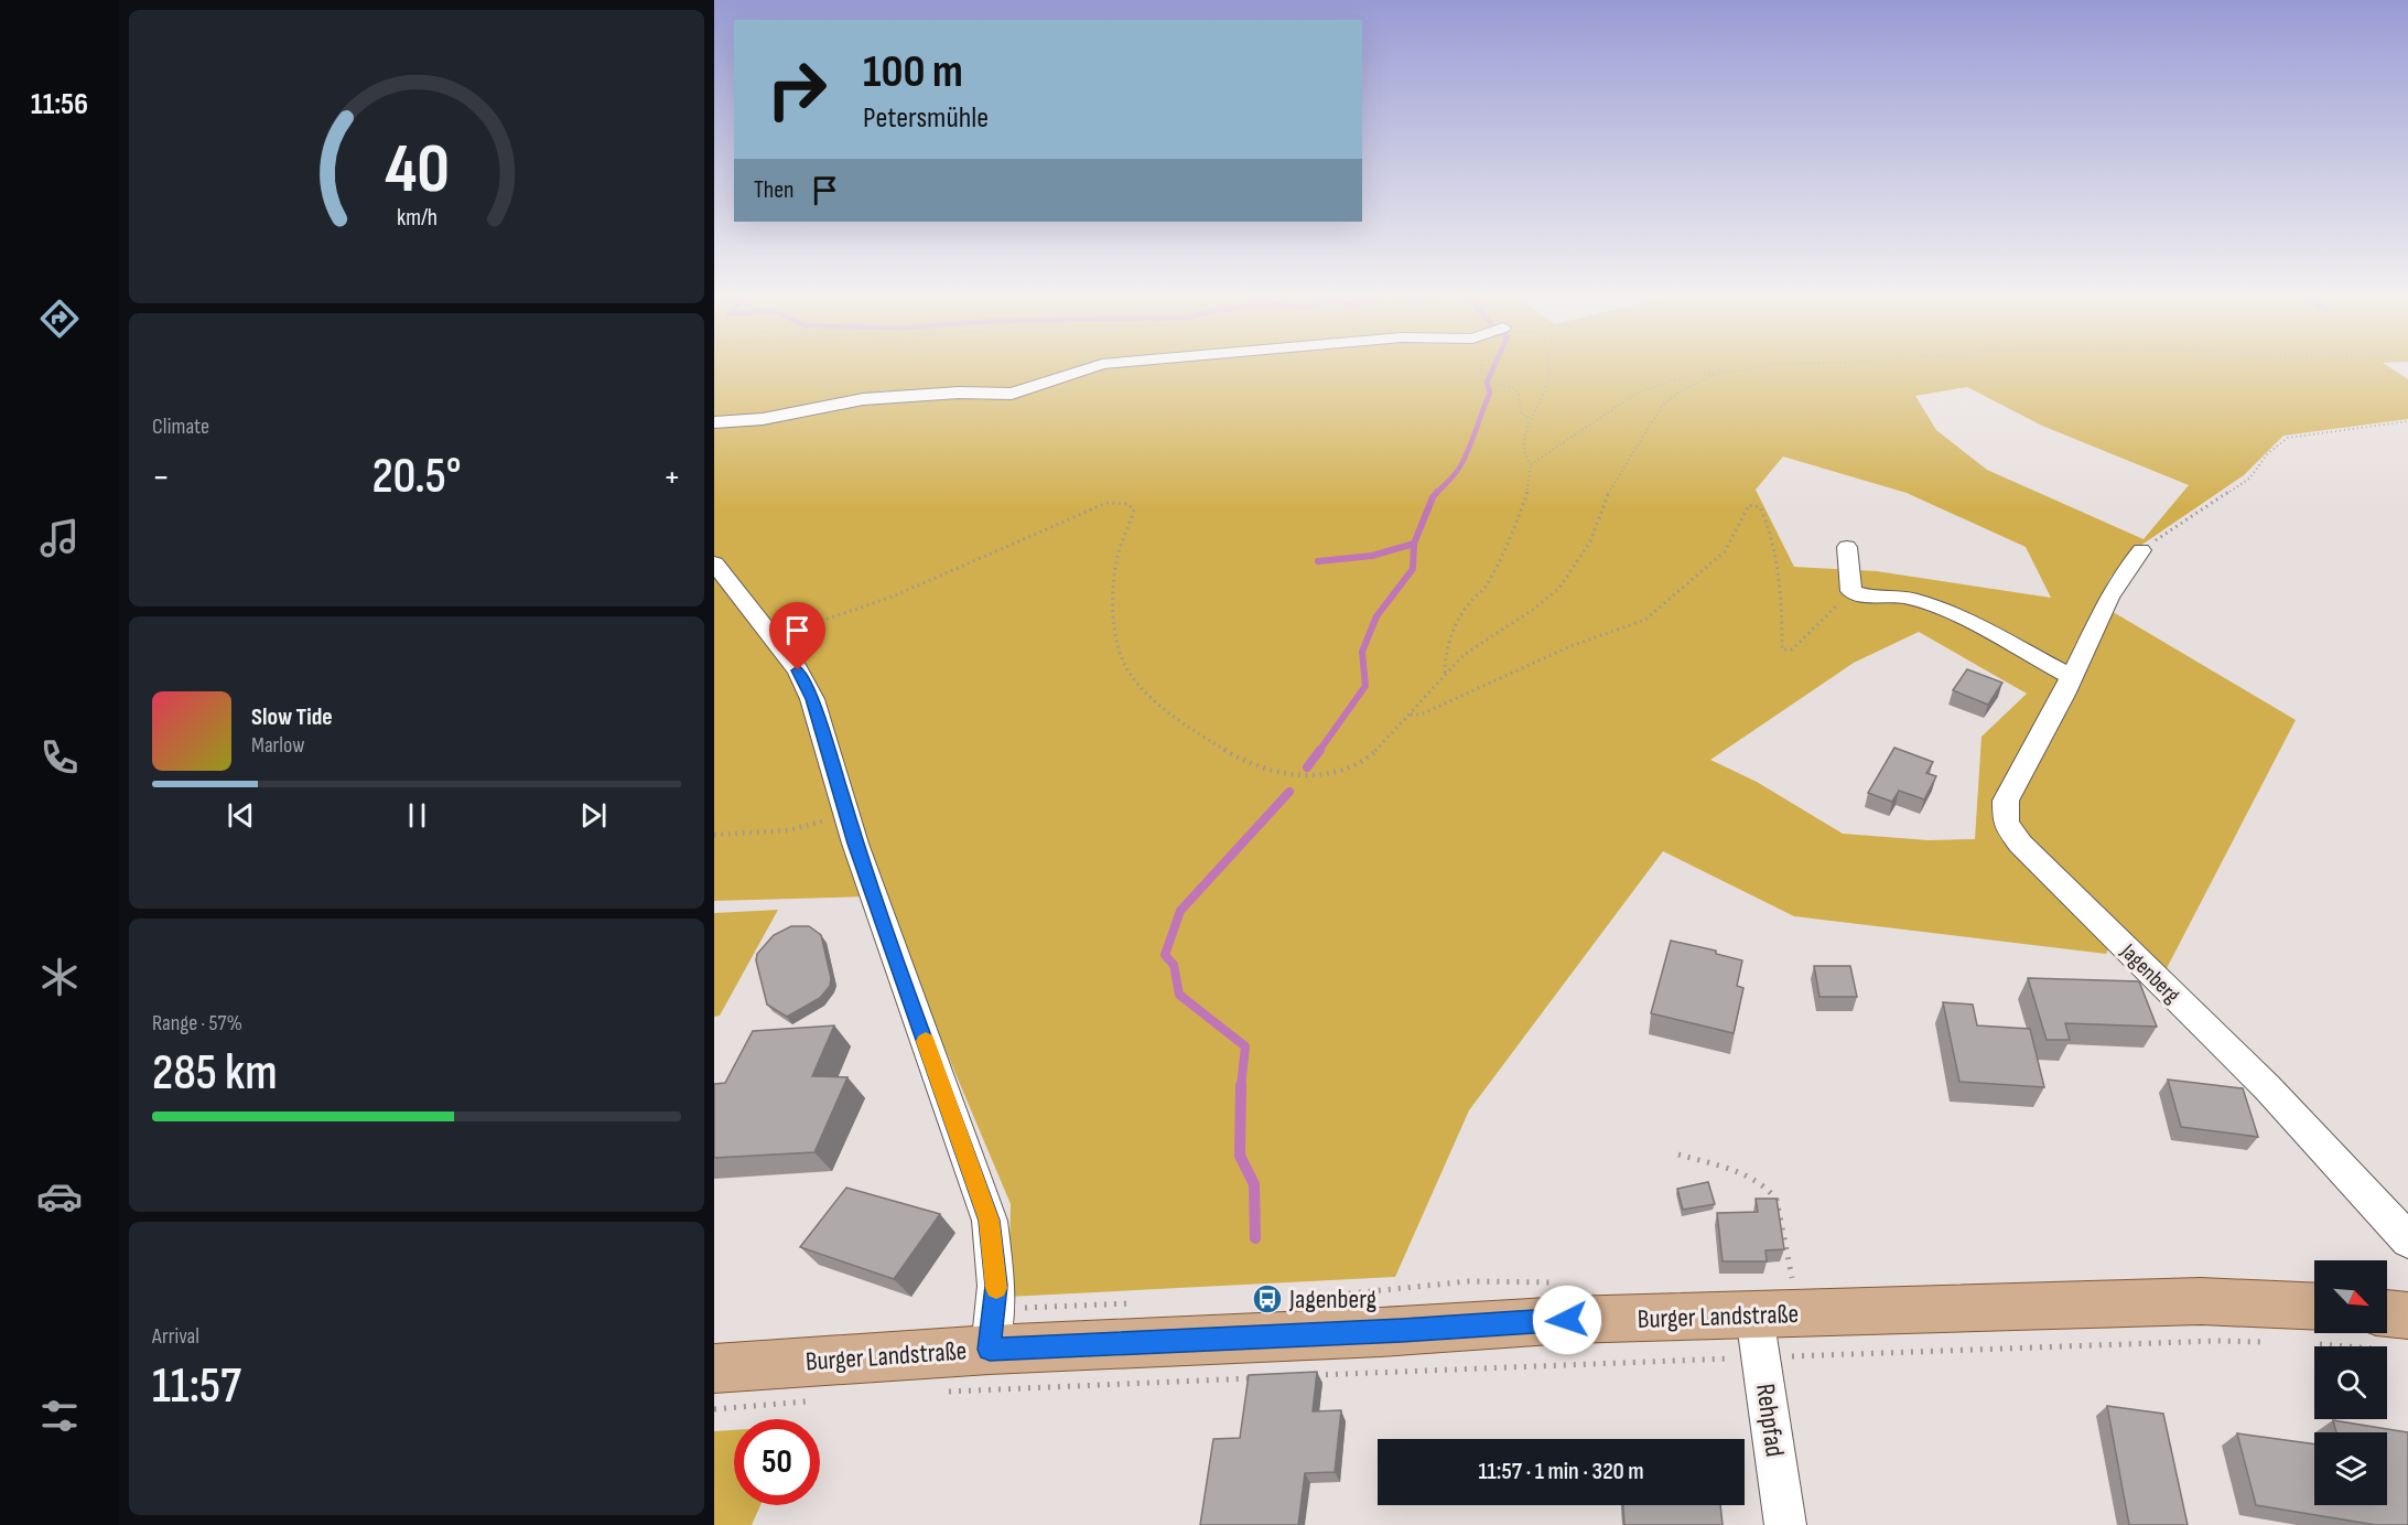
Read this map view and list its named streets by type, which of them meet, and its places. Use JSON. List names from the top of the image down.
{
  "streets": {
    "main road": ["Burger Landstraße"],
    "street": ["Jagenberg", "Rehpfad"]
  },
  "crossings": [
    ["Burger Landstraße", "Rehpfad"]
  ],
  "places": {
    "bus stop": ["Jagenberg"]
  },
  "north": "bottom right",
  "page": {
    "tabs": "11:56",
    "turn": ["100 m", "Petersmühle"],
    "then": "Then",
    "tile": [
      "Climate",
      ["Range · 57%", "285 km"],
      ["Arrival", "11:57"]
    ],
    "heat": ["−", "20.5°", "+"],
    "song": ["Slow Tide", "Marlow"],
    "limit": "50",
    "trip": "11:57 · 1 min · 320 m",
    "gauge": ["40", "km/h"]
  }
}
